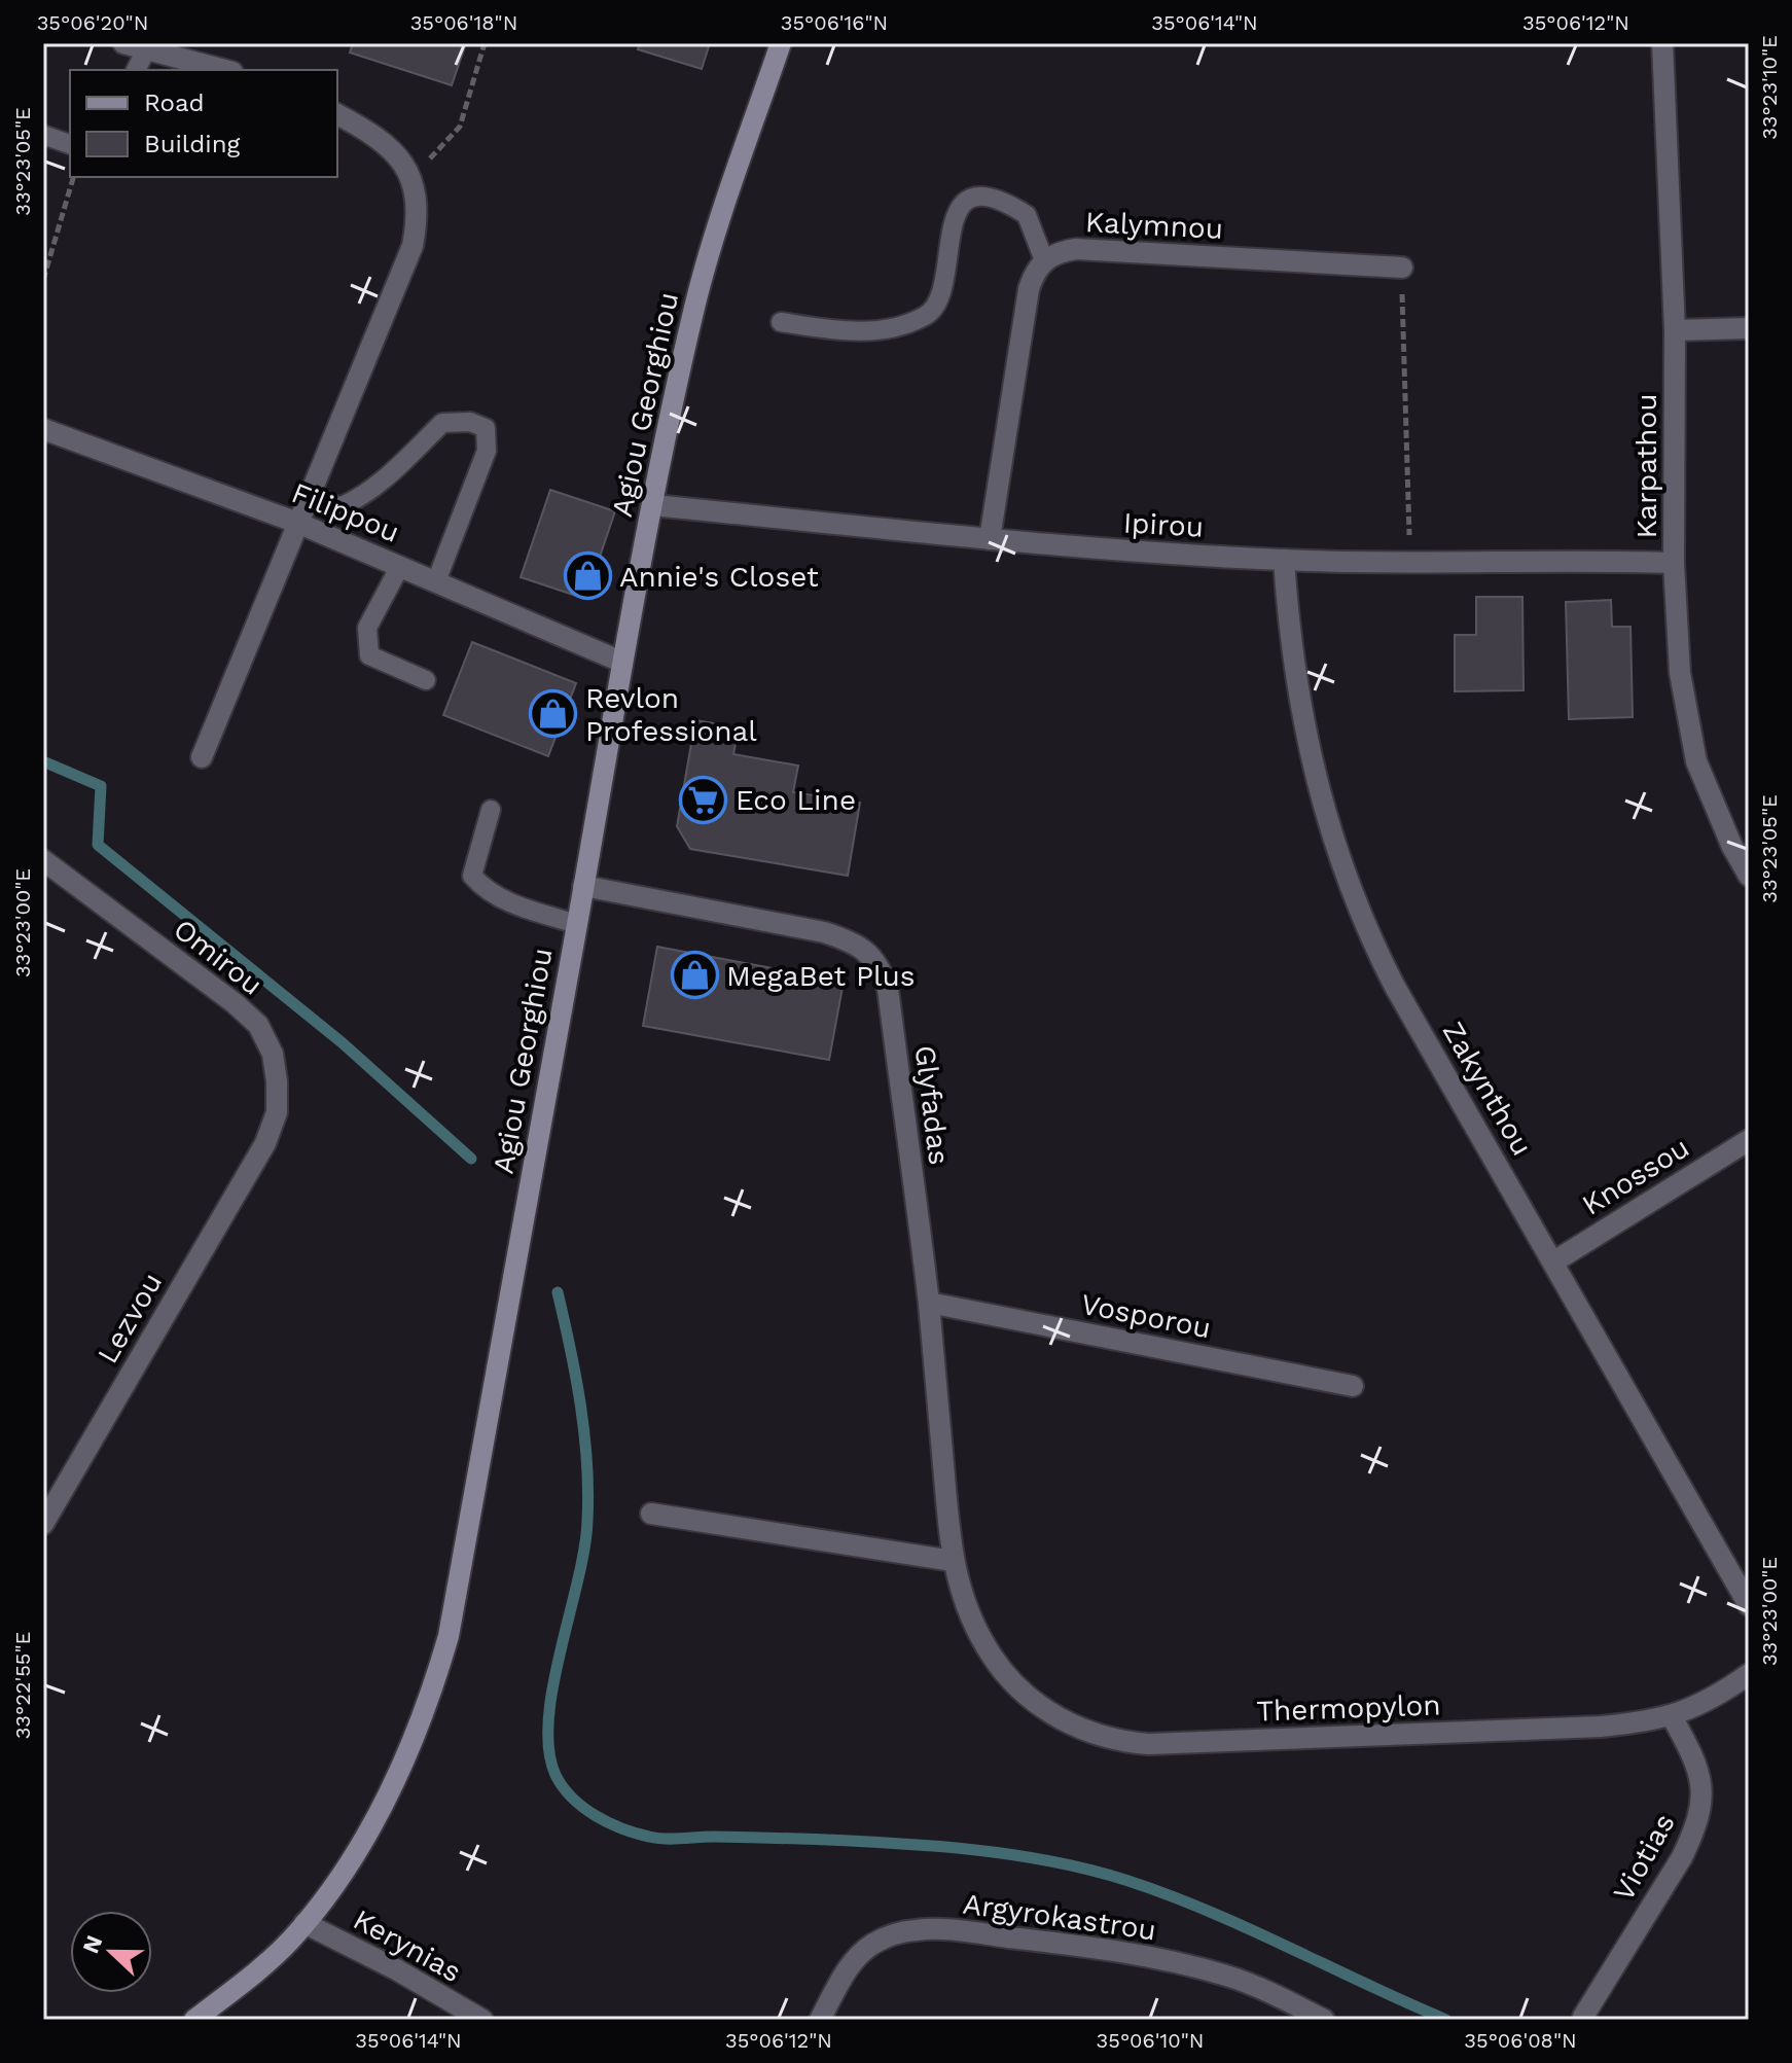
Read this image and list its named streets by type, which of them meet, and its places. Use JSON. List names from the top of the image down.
{
  "streets": {
    "main road": ["Agiou Georghiou"],
    "street": [
      "Kalymnou",
      "Karpathou",
      "Filippou",
      "Ipirou",
      "Omirou",
      "Zakynthou",
      "Glyfadas",
      "Knossou",
      "Vosporou",
      "Lezvou",
      "Thermopylon",
      "Viotias",
      "Argyrokastrou",
      "Kerynias"
    ]
  },
  "crossings": [
    ["Agiou Georghiou", "Filippou"],
    ["Agiou Georghiou", "Ipirou"],
    ["Agiou Georghiou", "Glyfadas"],
    ["Agiou Georghiou", "Kerynias"],
    ["Karpathou", "Ipirou"],
    ["Ipirou", "Zakynthou"],
    ["Omirou", "Lezvou"],
    ["Zakynthou", "Knossou"],
    ["Glyfadas", "Vosporou"],
    ["Glyfadas", "Thermopylon"],
    ["Thermopylon", "Viotias"]
  ],
  "places": {
    "shop": ["Annie's Closet", "Revlon Professional", "MegaBet Plus"],
    "supermarket": ["Eco Line"]
  },
  "legend": ["Road", "Building"],
  "north": "left",
  "coordinates": [
    "35°06'20\"N",
    "35°06'18\"N",
    "35°06'16\"N",
    "35°06'14\"N",
    "35°06'12\"N",
    "33°23'10\"E",
    "33°23'05\"E",
    "33°23'00\"E",
    "33°22'55\"E",
    "35°06'10\"N",
    "35°06'08\"N"
  ]
}
